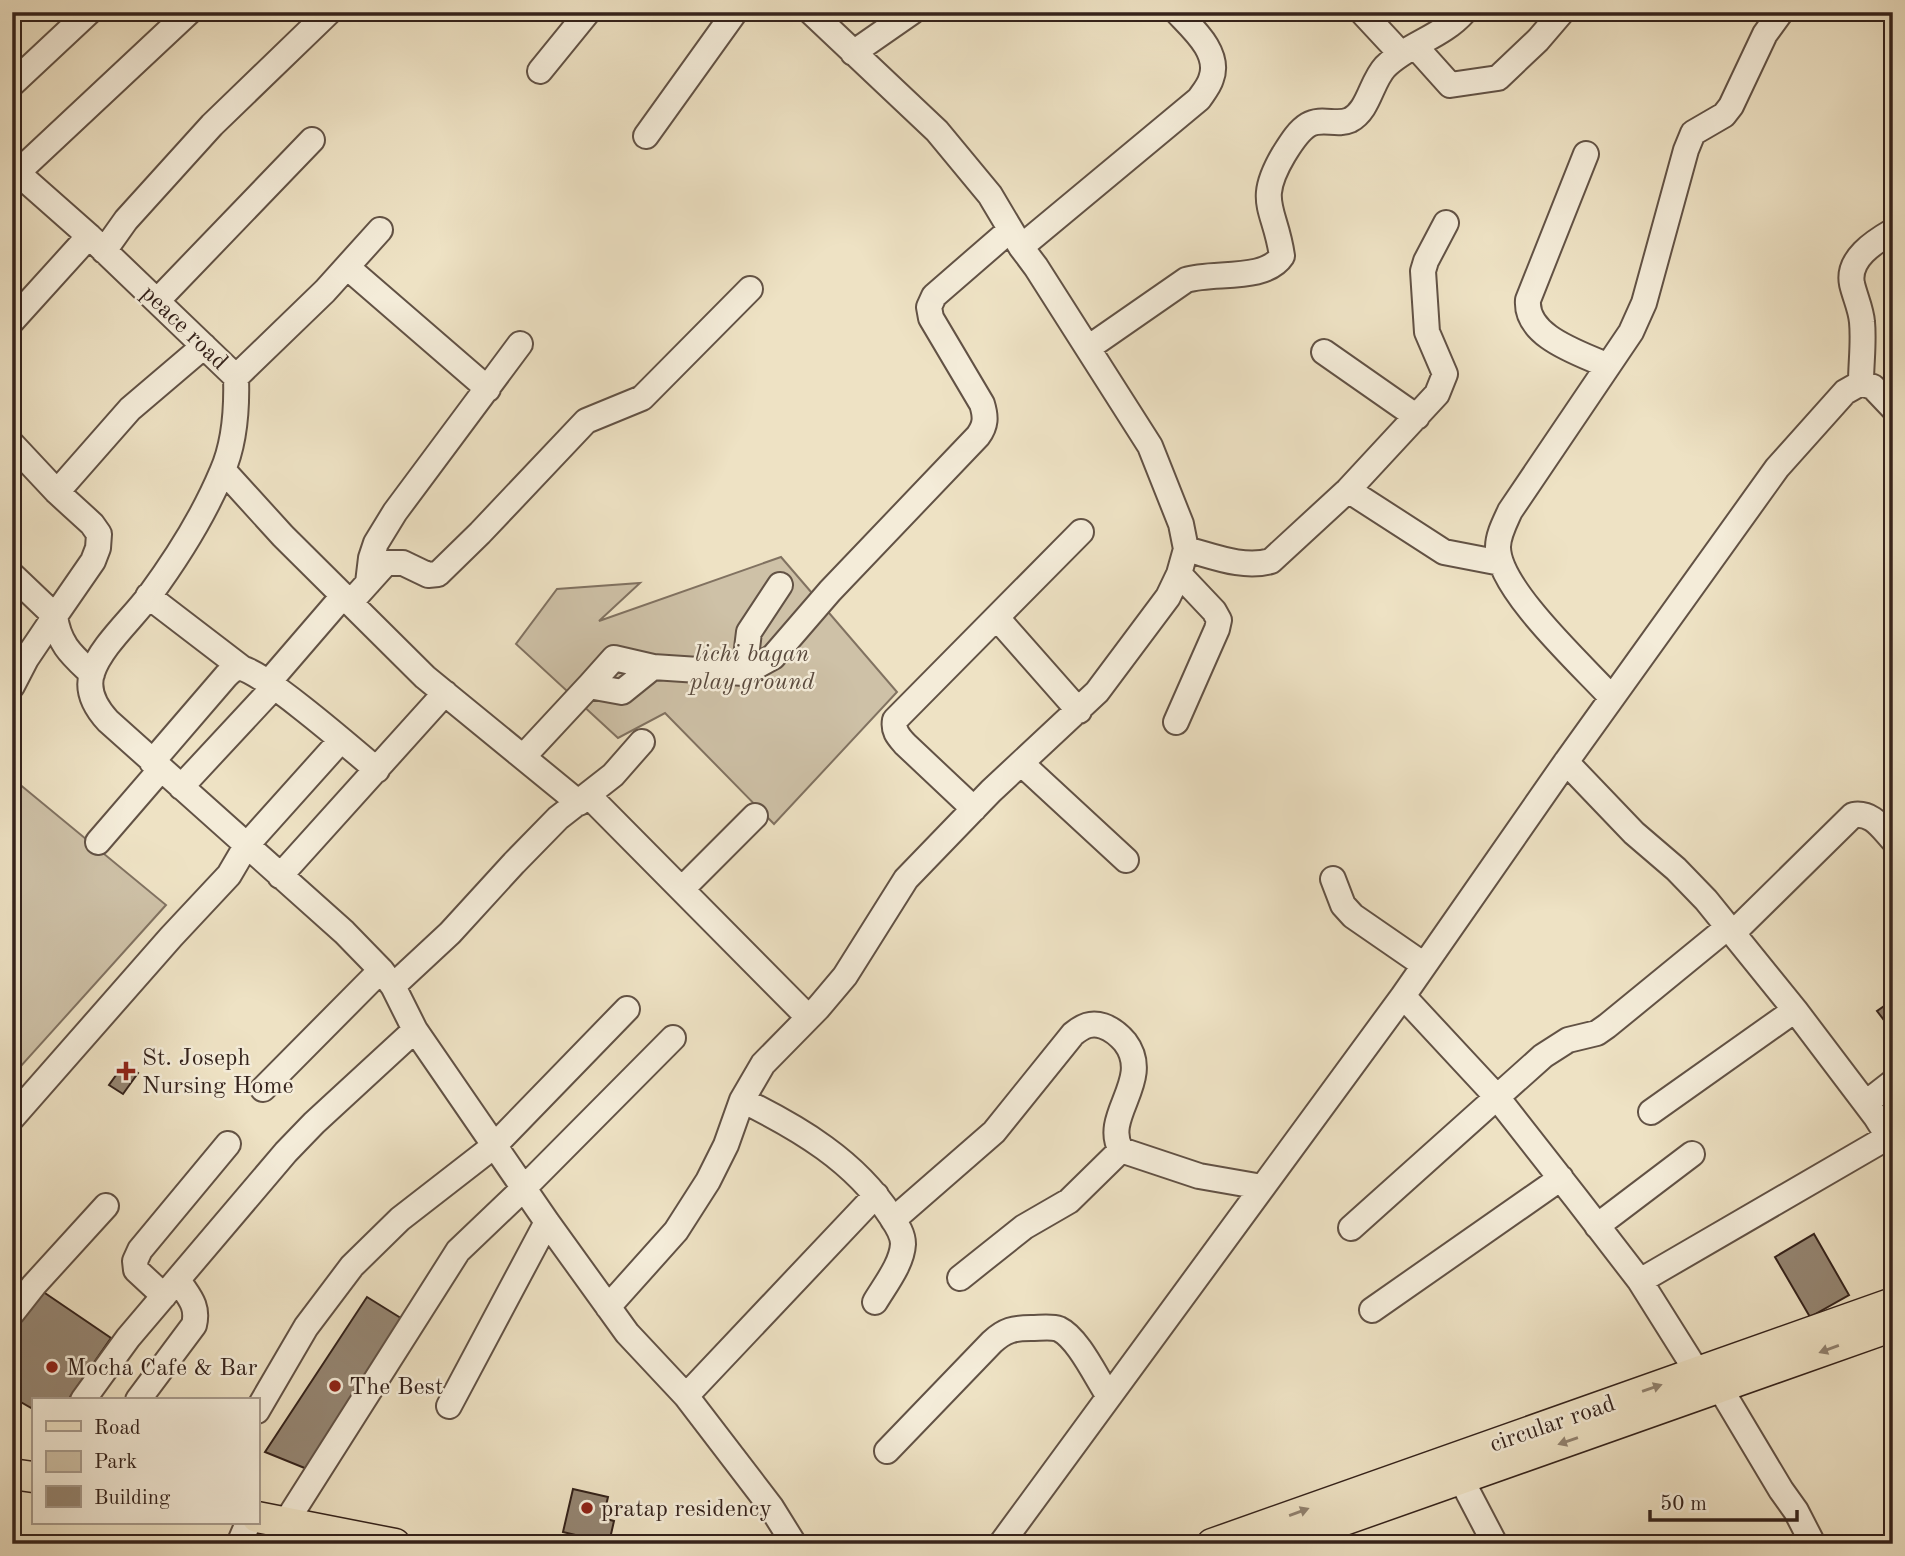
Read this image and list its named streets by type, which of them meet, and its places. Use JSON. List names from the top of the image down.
{
  "streets": {
    "main road": ["circular road"],
    "street": ["peace road"]
  },
  "parks": ["lichi bagan play ground"],
  "places": {
    "health": ["St. Joseph Nursing Home"],
    "other": ["Mocha Cafe & Bar", "The Best", "pratap residency"]
  },
  "legend": ["Road", "Park", "Building"],
  "scale_bar": "50 m"
}
